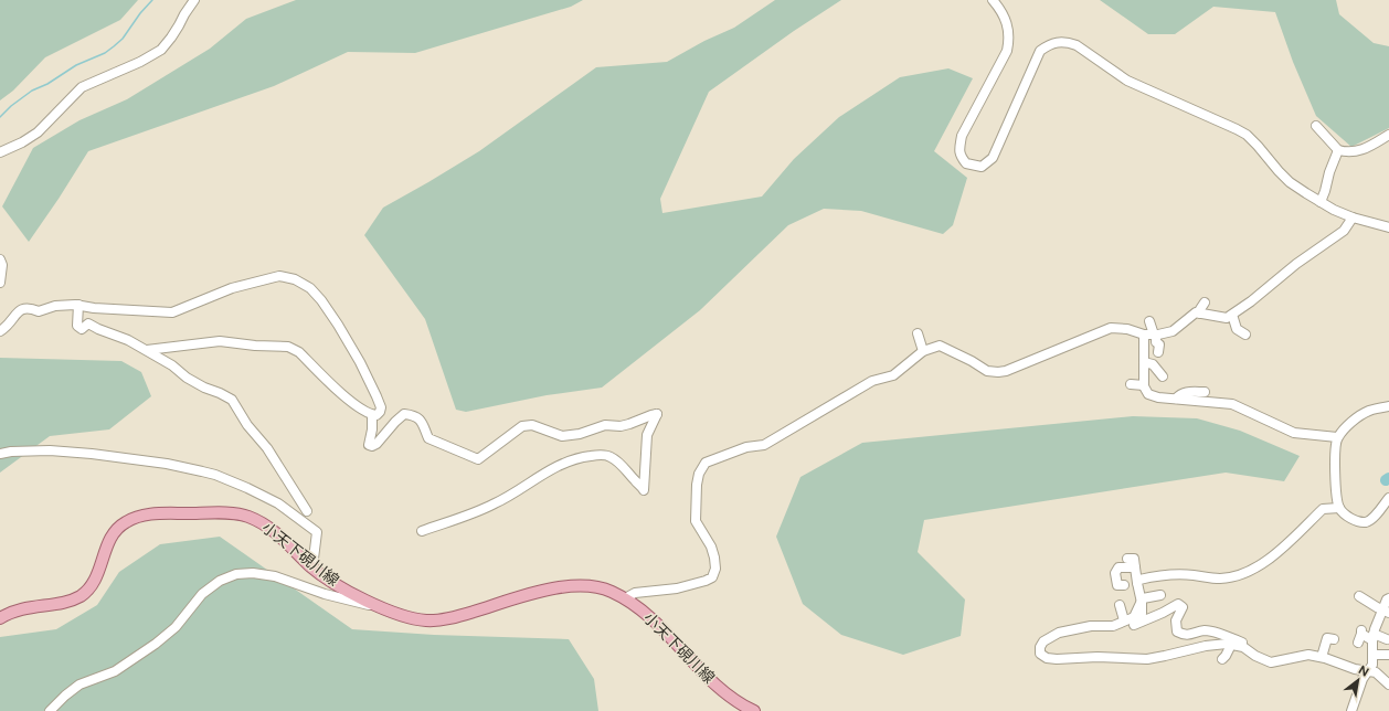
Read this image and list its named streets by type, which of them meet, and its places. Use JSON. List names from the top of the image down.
{
  "streets": {
    "main road": ["小天下硯川線"]
  },
  "north": "top right"
}
